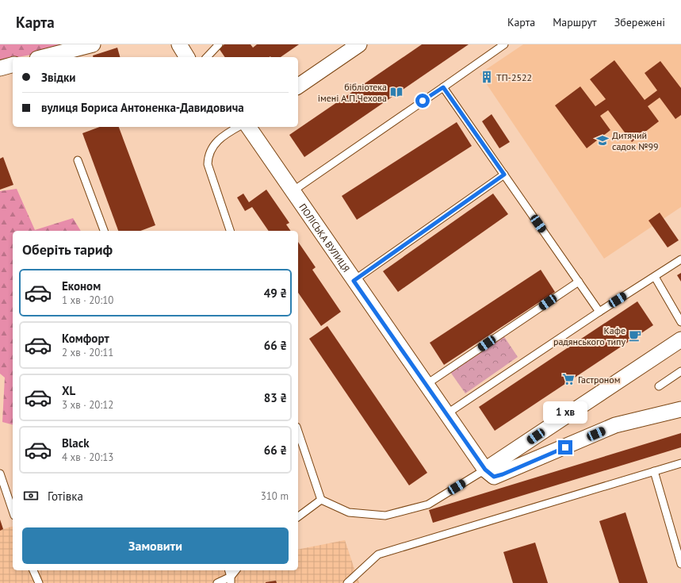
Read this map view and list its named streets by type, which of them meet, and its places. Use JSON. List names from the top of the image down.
{
  "streets": {
    "street": ["ПОЛІСЬКА ВУЛИЦЯ"]
  },
  "places": {
    "building": ["ТП-2522"],
    "library": ["бібліотека імені А.П.Чехова"],
    "school or university": ["Дитячий садок №99"],
    "cafe": ["Кафе радянського типу"],
    "supermarket": ["Гастроном"]
  },
  "page": {
    "header": "Карта",
    "nav": ["Карта", "Маршрут", "Збережені"],
    "banner": ["Звідки", "вулиця Бориса Антоненка-Давидовича"],
    "heading": "Оберіть тариф",
    "list": [
      {
        "name": "Економ",
        "note": "1 хв · 20:10",
        "value": "49 ₴"
      },
      {
        "name": "Комфорт",
        "note": "2 хв · 20:11",
        "value": "66 ₴"
      },
      {
        "name": "XL",
        "note": "3 хв · 20:12",
        "value": "83 ₴"
      },
      {
        "name": "Black",
        "note": "4 хв · 20:13",
        "value": "66 ₴"
      }
    ],
    "bubble": "1 хв",
    "pay": ["Готівка", "310 m"],
    "buttons": "Замовити"
  }
}
